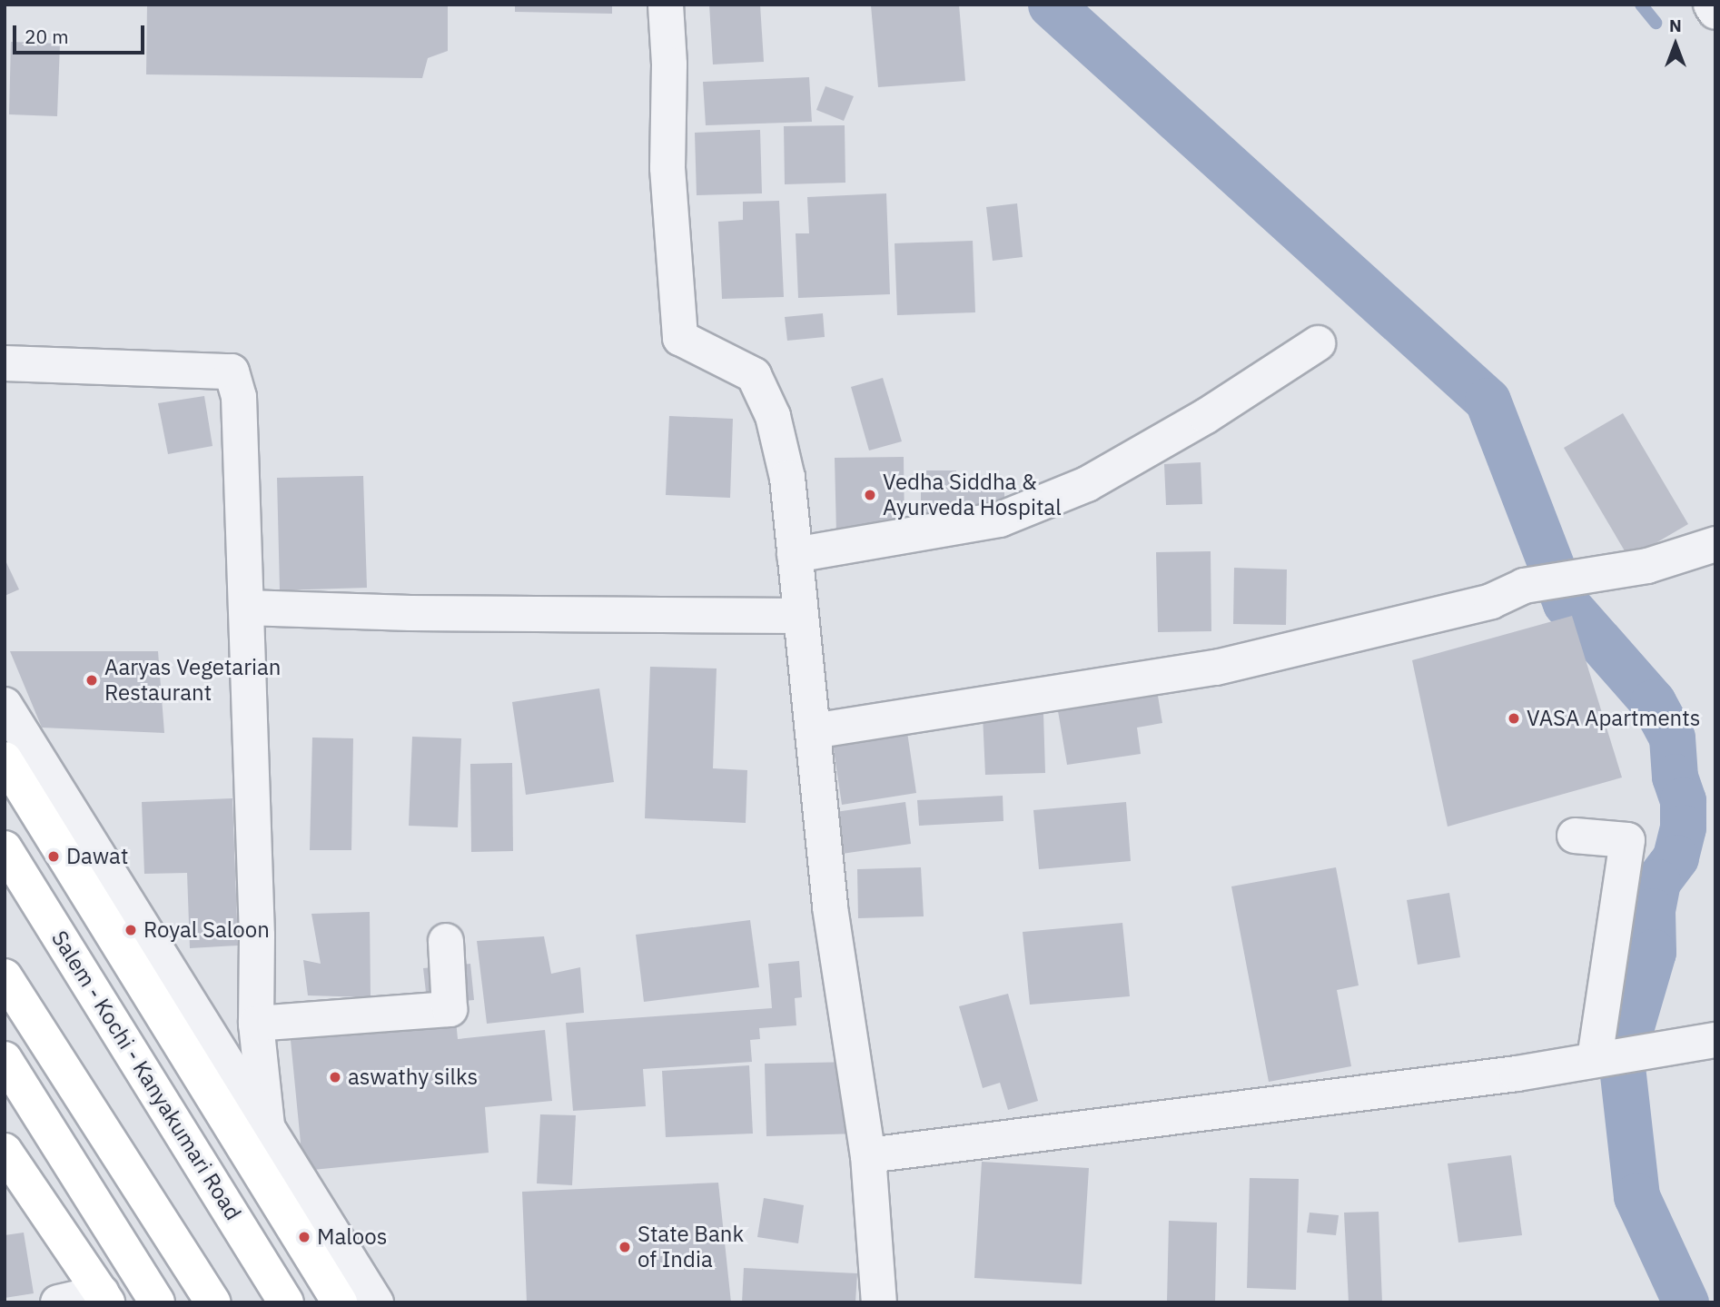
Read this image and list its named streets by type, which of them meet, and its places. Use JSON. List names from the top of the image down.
{
  "streets": {
    "main road": ["Salem - Kochi - Kanyakumari Road"]
  },
  "places": [
    "Vedha Siddha & Ayurveda Hospital",
    "Aaryas Vegetarian Restaurant",
    "VASA Apartments",
    "Dawat",
    "Royal Saloon",
    "aswathy silks",
    "Maloos",
    "State Bank of India"
  ],
  "scale_bar": "20 m",
  "north": "top"
}
